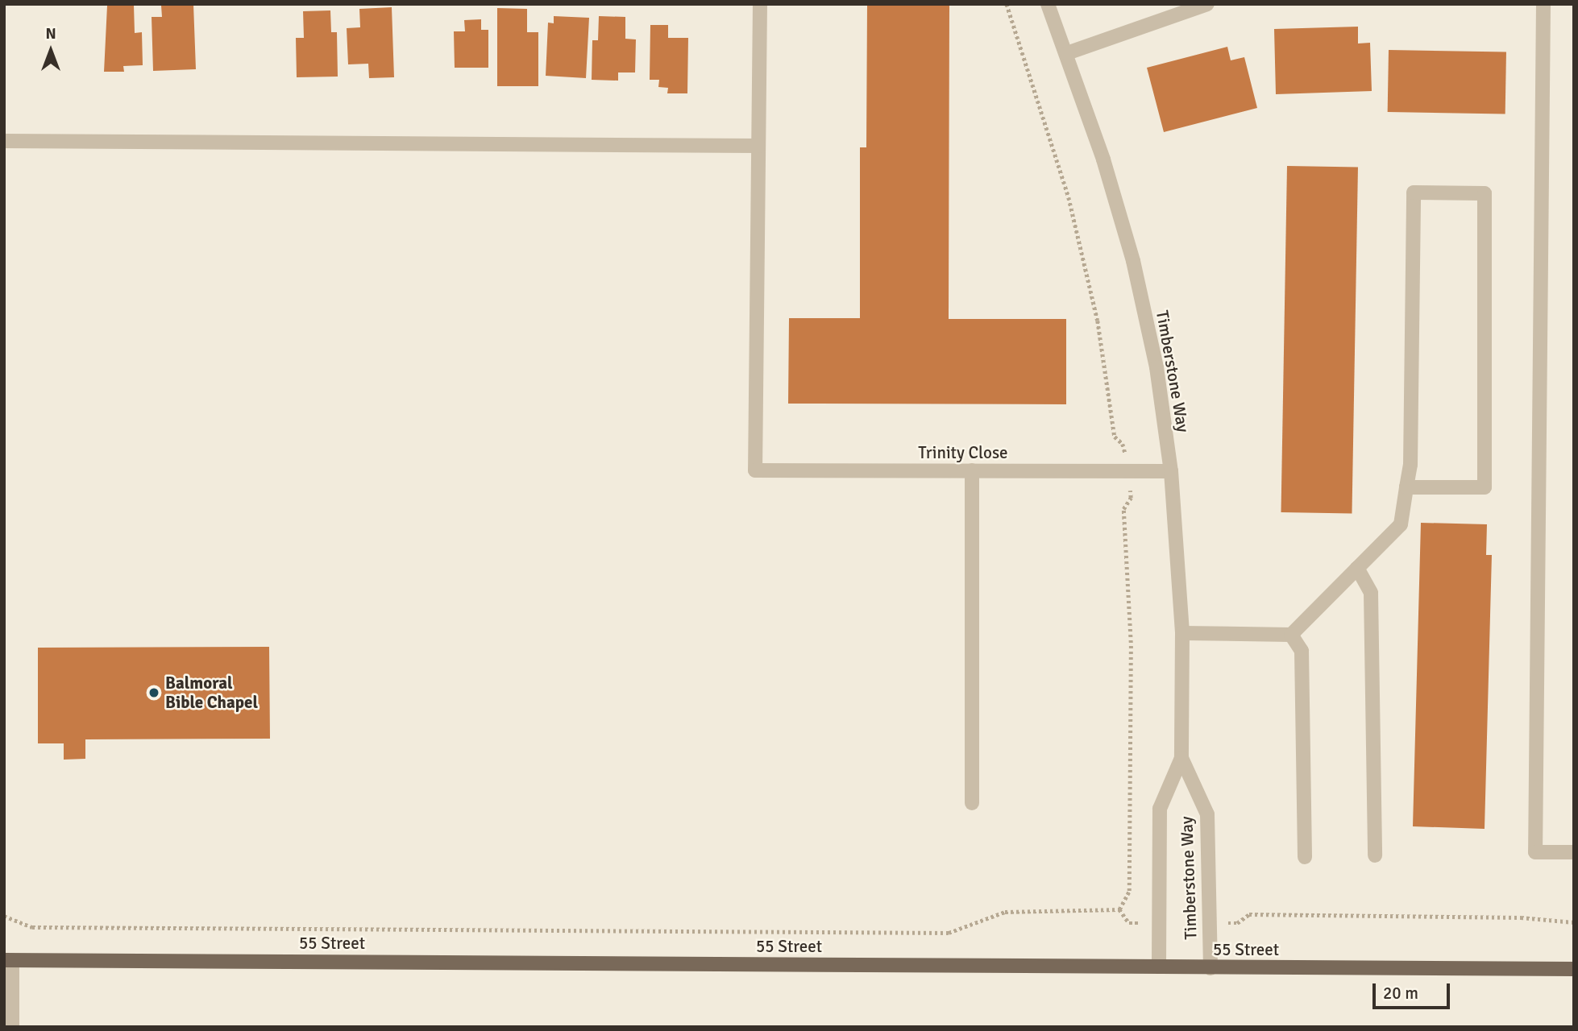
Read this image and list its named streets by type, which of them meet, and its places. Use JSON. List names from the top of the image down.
{
  "streets": {
    "main road": ["55 Street"],
    "street": ["Timberstone Way", "Trinity Close"]
  },
  "crossings": [
    ["Timberstone Way", "Trinity Close"],
    ["Timberstone Way", "55 Street"]
  ],
  "places": ["Balmoral Bible Chapel"],
  "scale_bar": "20 m",
  "north": "top"
}
